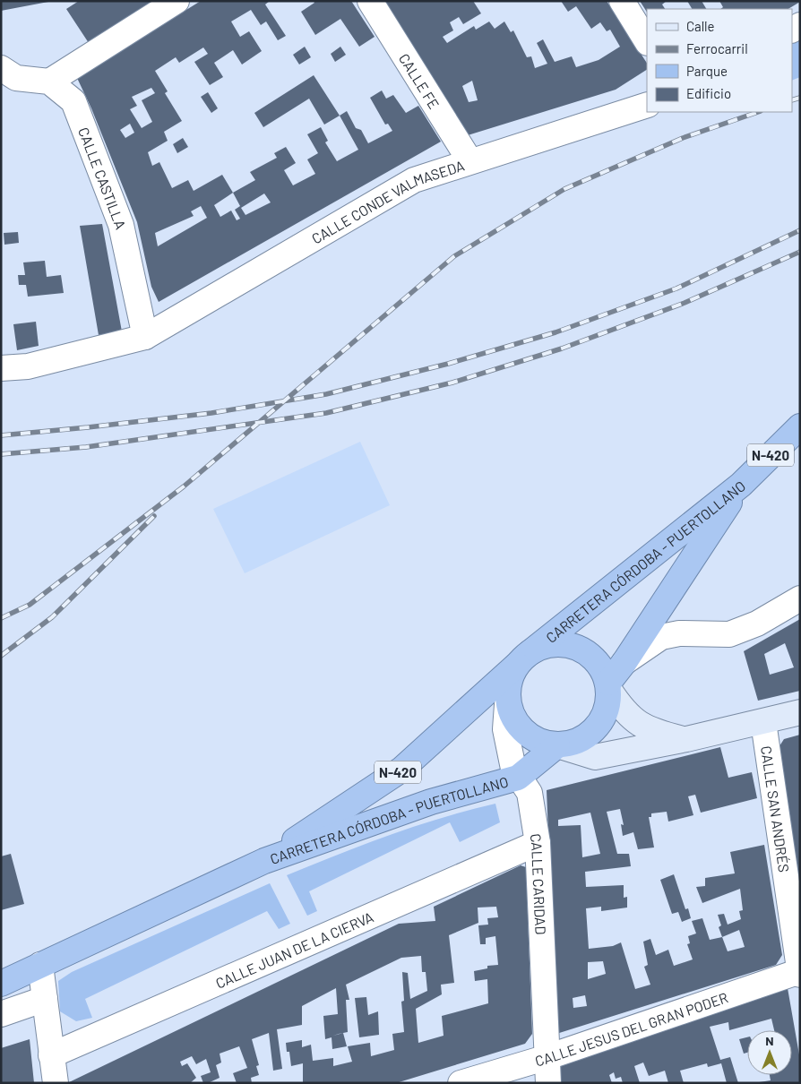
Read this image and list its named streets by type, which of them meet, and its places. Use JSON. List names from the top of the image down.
{
  "streets": {
    "highway": ["N-420", "CARRETERA CÓRDOBA - PUERTOLLANO"],
    "street": [
      "CALLE FE",
      "CALLE CASTILLA",
      "CALLE CONDE VALMASEDA",
      "CALLE SAN ANDRÉS",
      "CALLE CARIDAD",
      "CALLE JUAN DE LA CIERVA",
      "CALLE JESUS DEL GRAN PODER"
    ]
  },
  "crossings": [
    ["CALLE FE", "CALLE CONDE VALMASEDA"],
    ["CALLE CASTILLA", "CALLE CONDE VALMASEDA"],
    ["N-420", "CARRETERA CÓRDOBA - PUERTOLLANO"],
    ["N-420", "CALLE CARIDAD"],
    ["CARRETERA CÓRDOBA - PUERTOLLANO", "CALLE CARIDAD"],
    ["CALLE SAN ANDRÉS", "CALLE JESUS DEL GRAN PODER"],
    ["CALLE CARIDAD", "CALLE JUAN DE LA CIERVA"],
    ["CALLE CARIDAD", "CALLE JESUS DEL GRAN PODER"]
  ],
  "legend": [
    "Calle",
    "Ferrocarril",
    "Parque",
    "Edificio"
  ],
  "north": "top"
}
